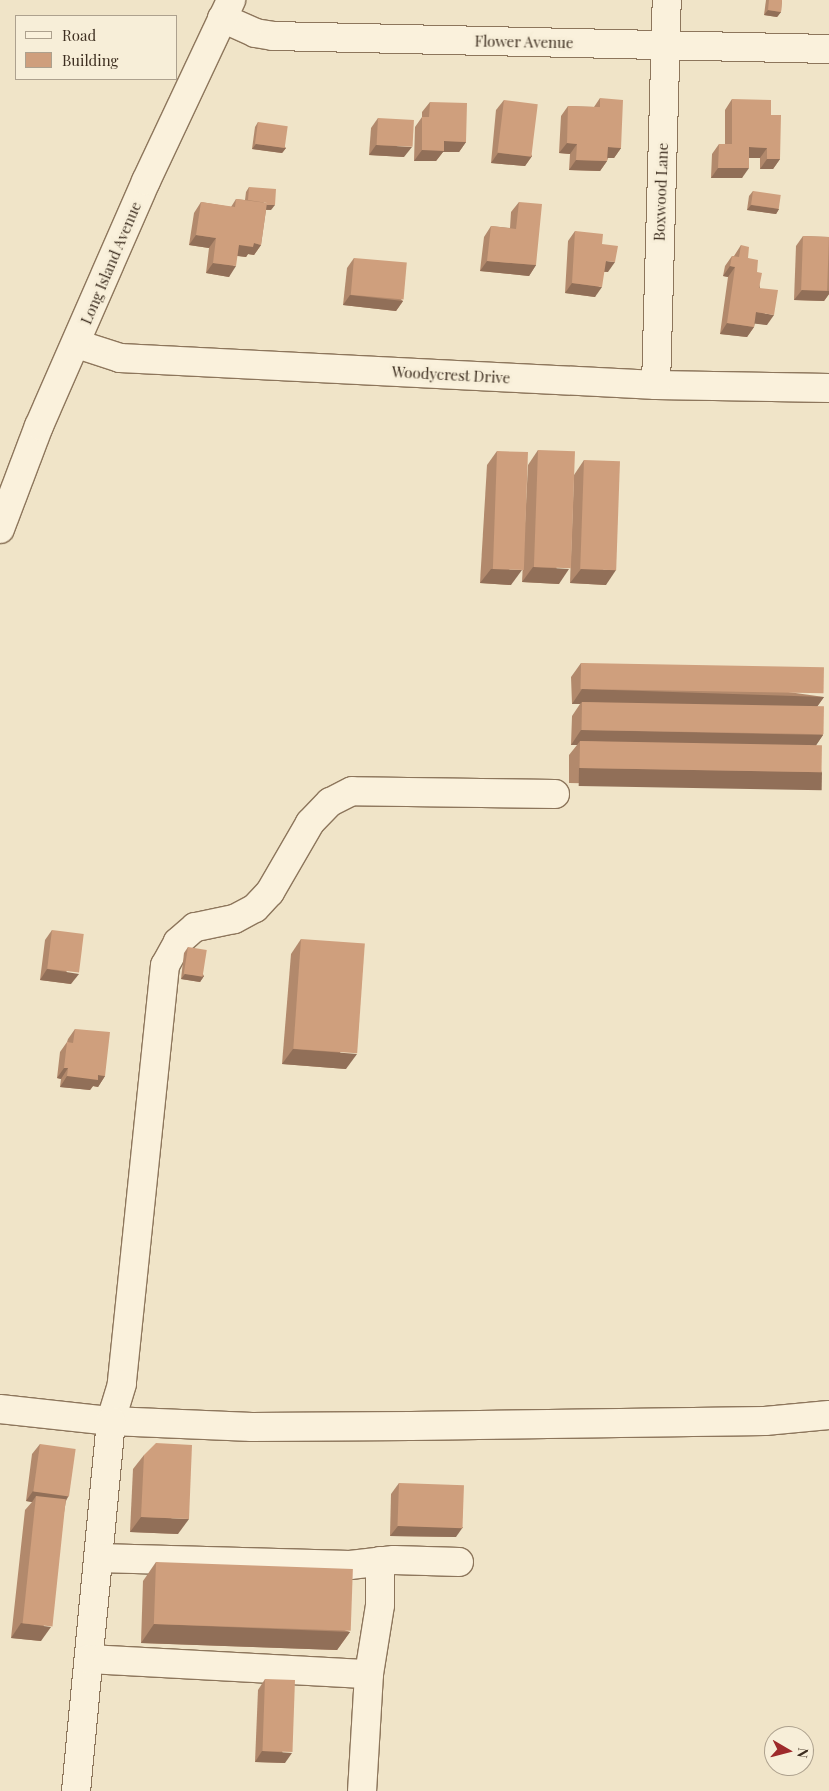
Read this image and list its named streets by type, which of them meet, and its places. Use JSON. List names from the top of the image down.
{
  "streets": {
    "street": [
      "Flower Avenue",
      "Boxwood Lane",
      "Long Island Avenue",
      "Woodycrest Drive"
    ]
  },
  "crossings": [
    ["Flower Avenue", "Boxwood Lane"],
    ["Flower Avenue", "Long Island Avenue"],
    ["Boxwood Lane", "Woodycrest Drive"],
    ["Long Island Avenue", "Woodycrest Drive"]
  ],
  "legend": ["Road", "Building"],
  "north": "right"
}
